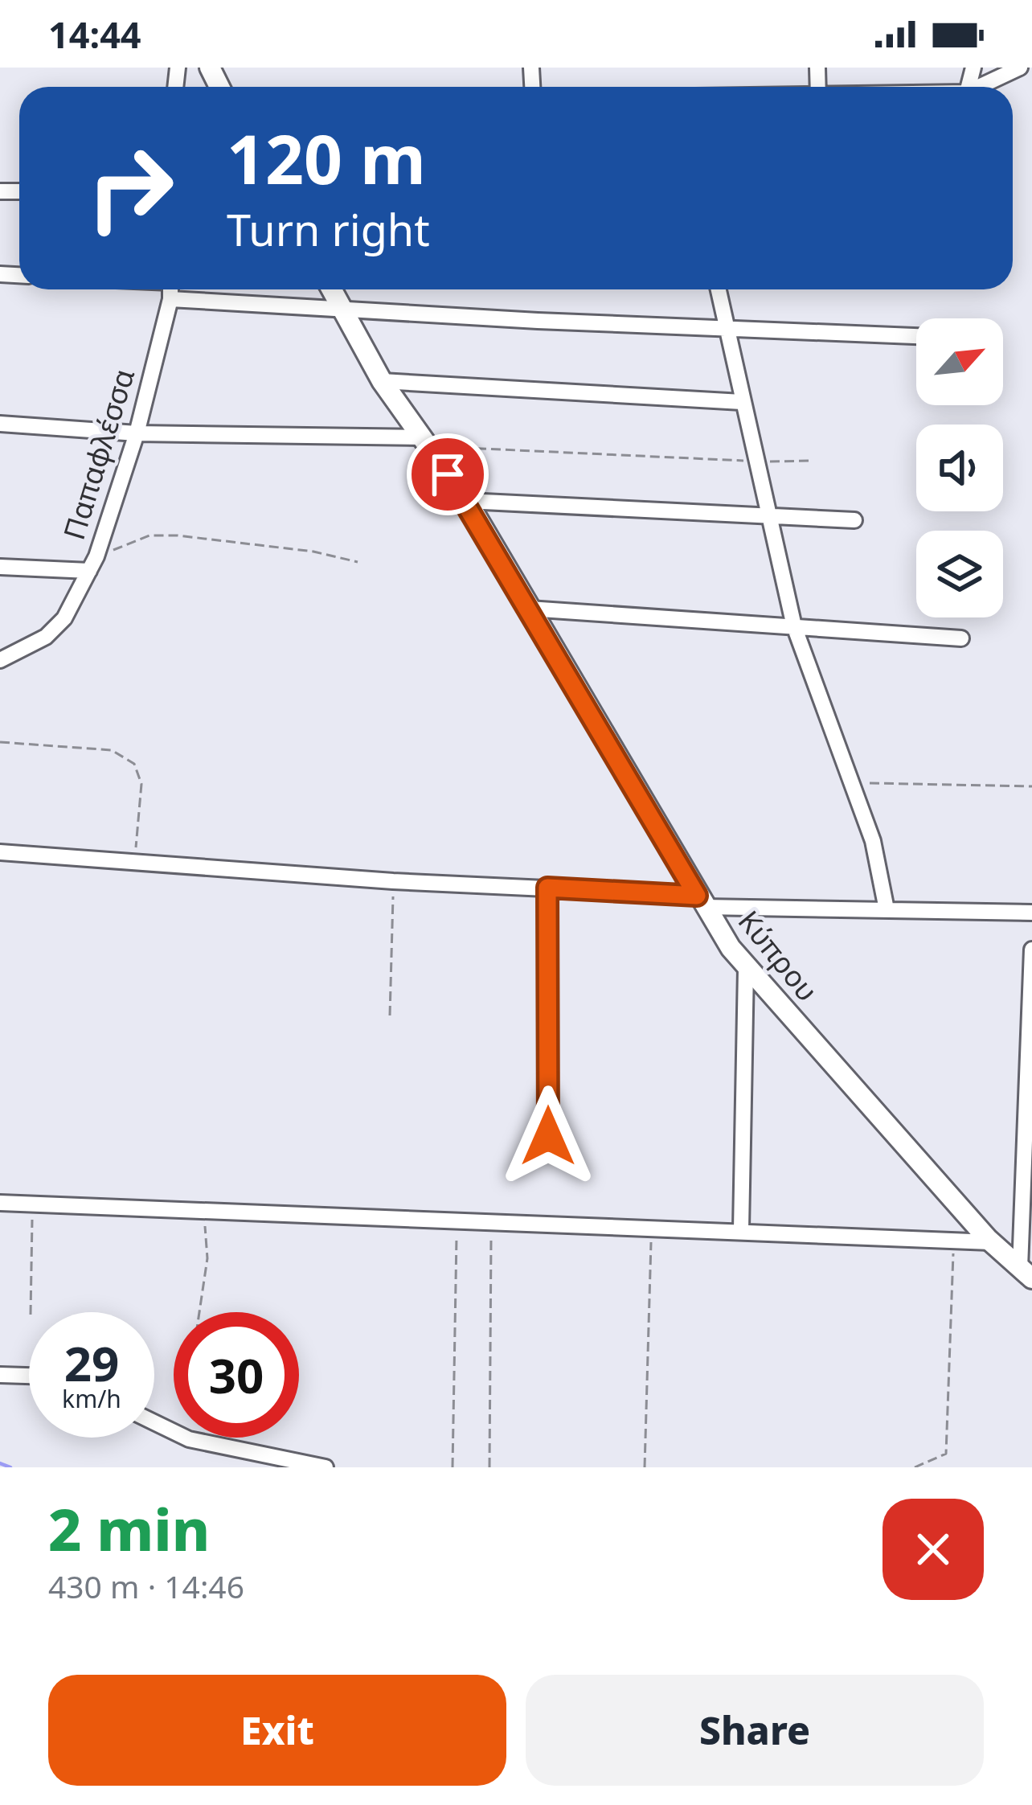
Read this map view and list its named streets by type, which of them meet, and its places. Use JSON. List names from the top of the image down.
{
  "streets": {
    "street": ["Παπαφλέσσα", "Κύπρου"]
  },
  "north": "top right",
  "page": {
    "status": "14:44",
    "turn": ["120 m", "Turn right"],
    "speed": "29 km/h",
    "limit": "30",
    "heading": ["2 min", "430 m · 14:46"],
    "buttons": ["Exit", "Share"]
  }
}
